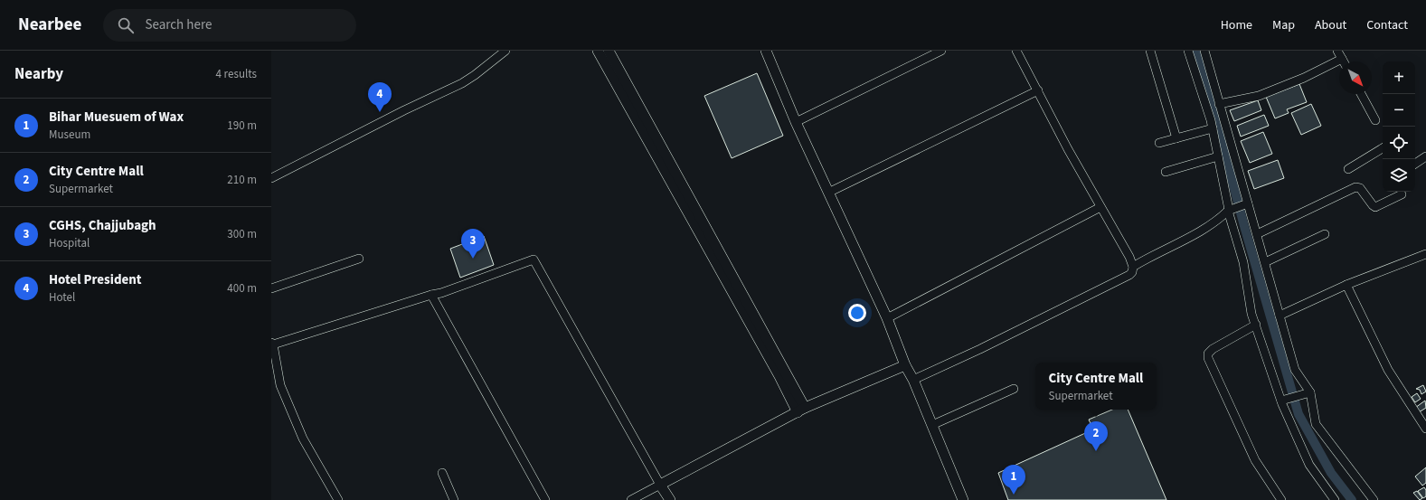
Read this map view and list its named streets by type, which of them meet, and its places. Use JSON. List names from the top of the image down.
{
  "north": "bottom right",
  "page": {
    "header": "Nearbee",
    "search": "Search here",
    "nav": [
      "Home",
      "Map",
      "About",
      "Contact"
    ],
    "heading": ["Nearby", "4 results"],
    "map_buttons": ["+", "−"],
    "pins": [
      "4",
      "3",
      "2",
      "1"
    ],
    "list": [
      {
        "mark": "1",
        "name": "Bihar Muesuem of Wax",
        "note": "Museum",
        "value": "190 m"
      },
      {
        "mark": "2",
        "name": "City Centre Mall",
        "note": "Supermarket",
        "value": "210 m"
      },
      {
        "mark": "3",
        "name": "CGHS, Chajjubagh",
        "note": "Hospital",
        "value": "300 m"
      },
      {
        "mark": "4",
        "name": "Hotel President",
        "note": "Hotel",
        "value": "400 m"
      }
    ],
    "popup": ["City Centre Mall", "Supermarket"]
  }
}
